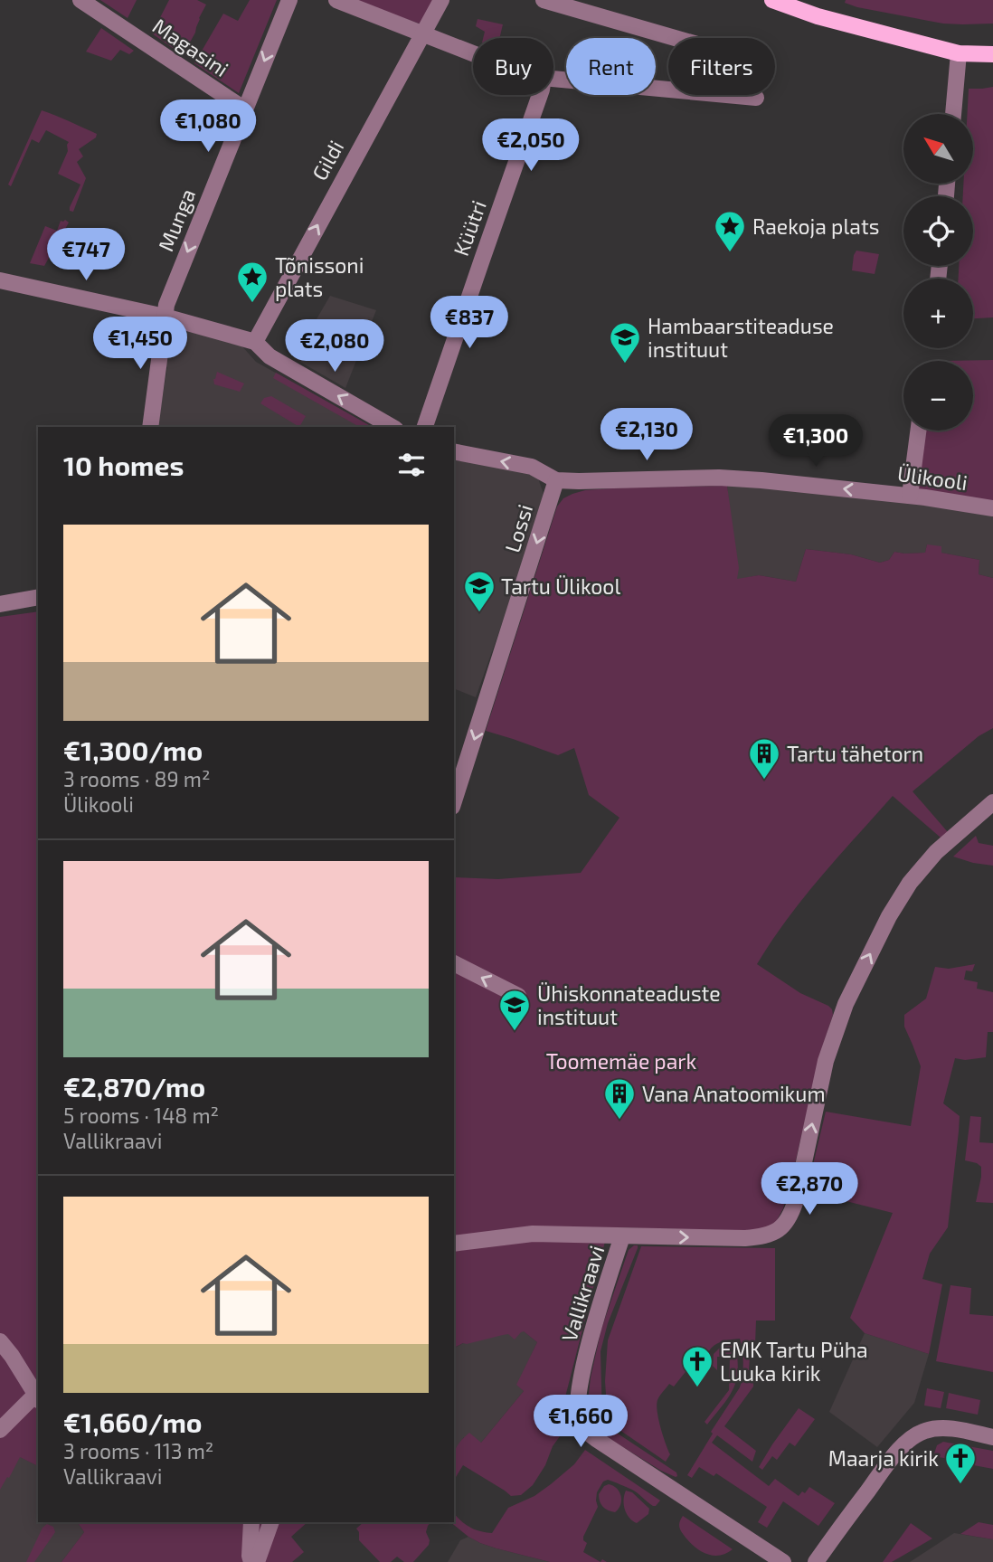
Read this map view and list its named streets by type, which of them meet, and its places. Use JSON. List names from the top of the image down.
{
  "streets": {
    "street": [
      "Magasini",
      "Gildi",
      "Munga",
      "Küütri",
      "Ülikooli",
      "Lossi",
      "Vallikraavi"
    ]
  },
  "crossings": [
    ["Magasini", "Munga"],
    ["Ülikooli", "Lossi"]
  ],
  "one_way": [
    "Gildi",
    "Munga",
    "Ülikooli",
    "Lossi",
    "Vallikraavi"
  ],
  "parks": ["Toomemäe park"],
  "places": {
    "place": ["Raekoja plats", "Tõnissoni plats"],
    "school or university": ["Hambaarstiteaduse instituut", "Tartu Ülikool", "Ühiskonnateaduste instituut"],
    "building": ["Tartu tähetorn", "Vana Anatoomikum"],
    "church": ["EMK Tartu Püha Luuka kirik", "Maarja kirik"]
  },
  "north": "top left",
  "page": {
    "chip": ["Buy", "Rent", "Filters"],
    "price": [
      "€1,080",
      "€2,050",
      "€747",
      "€837",
      "€1,450",
      "€2,080",
      "€2,130",
      "€1,300",
      "€2,870",
      "€1,660"
    ],
    "map_buttons": ["+", "−"],
    "heading": "10 homes",
    "list": [
      {
        "name": "€1,300/mo",
        "note": "3 rooms · 89 m² · Ülikooli"
      },
      {
        "name": "€2,870/mo",
        "note": "5 rooms · 148 m² · Vallikraavi"
      },
      {
        "name": "€1,660/mo",
        "note": "3 rooms · 113 m² · Vallikraavi"
      }
    ]
  }
}
